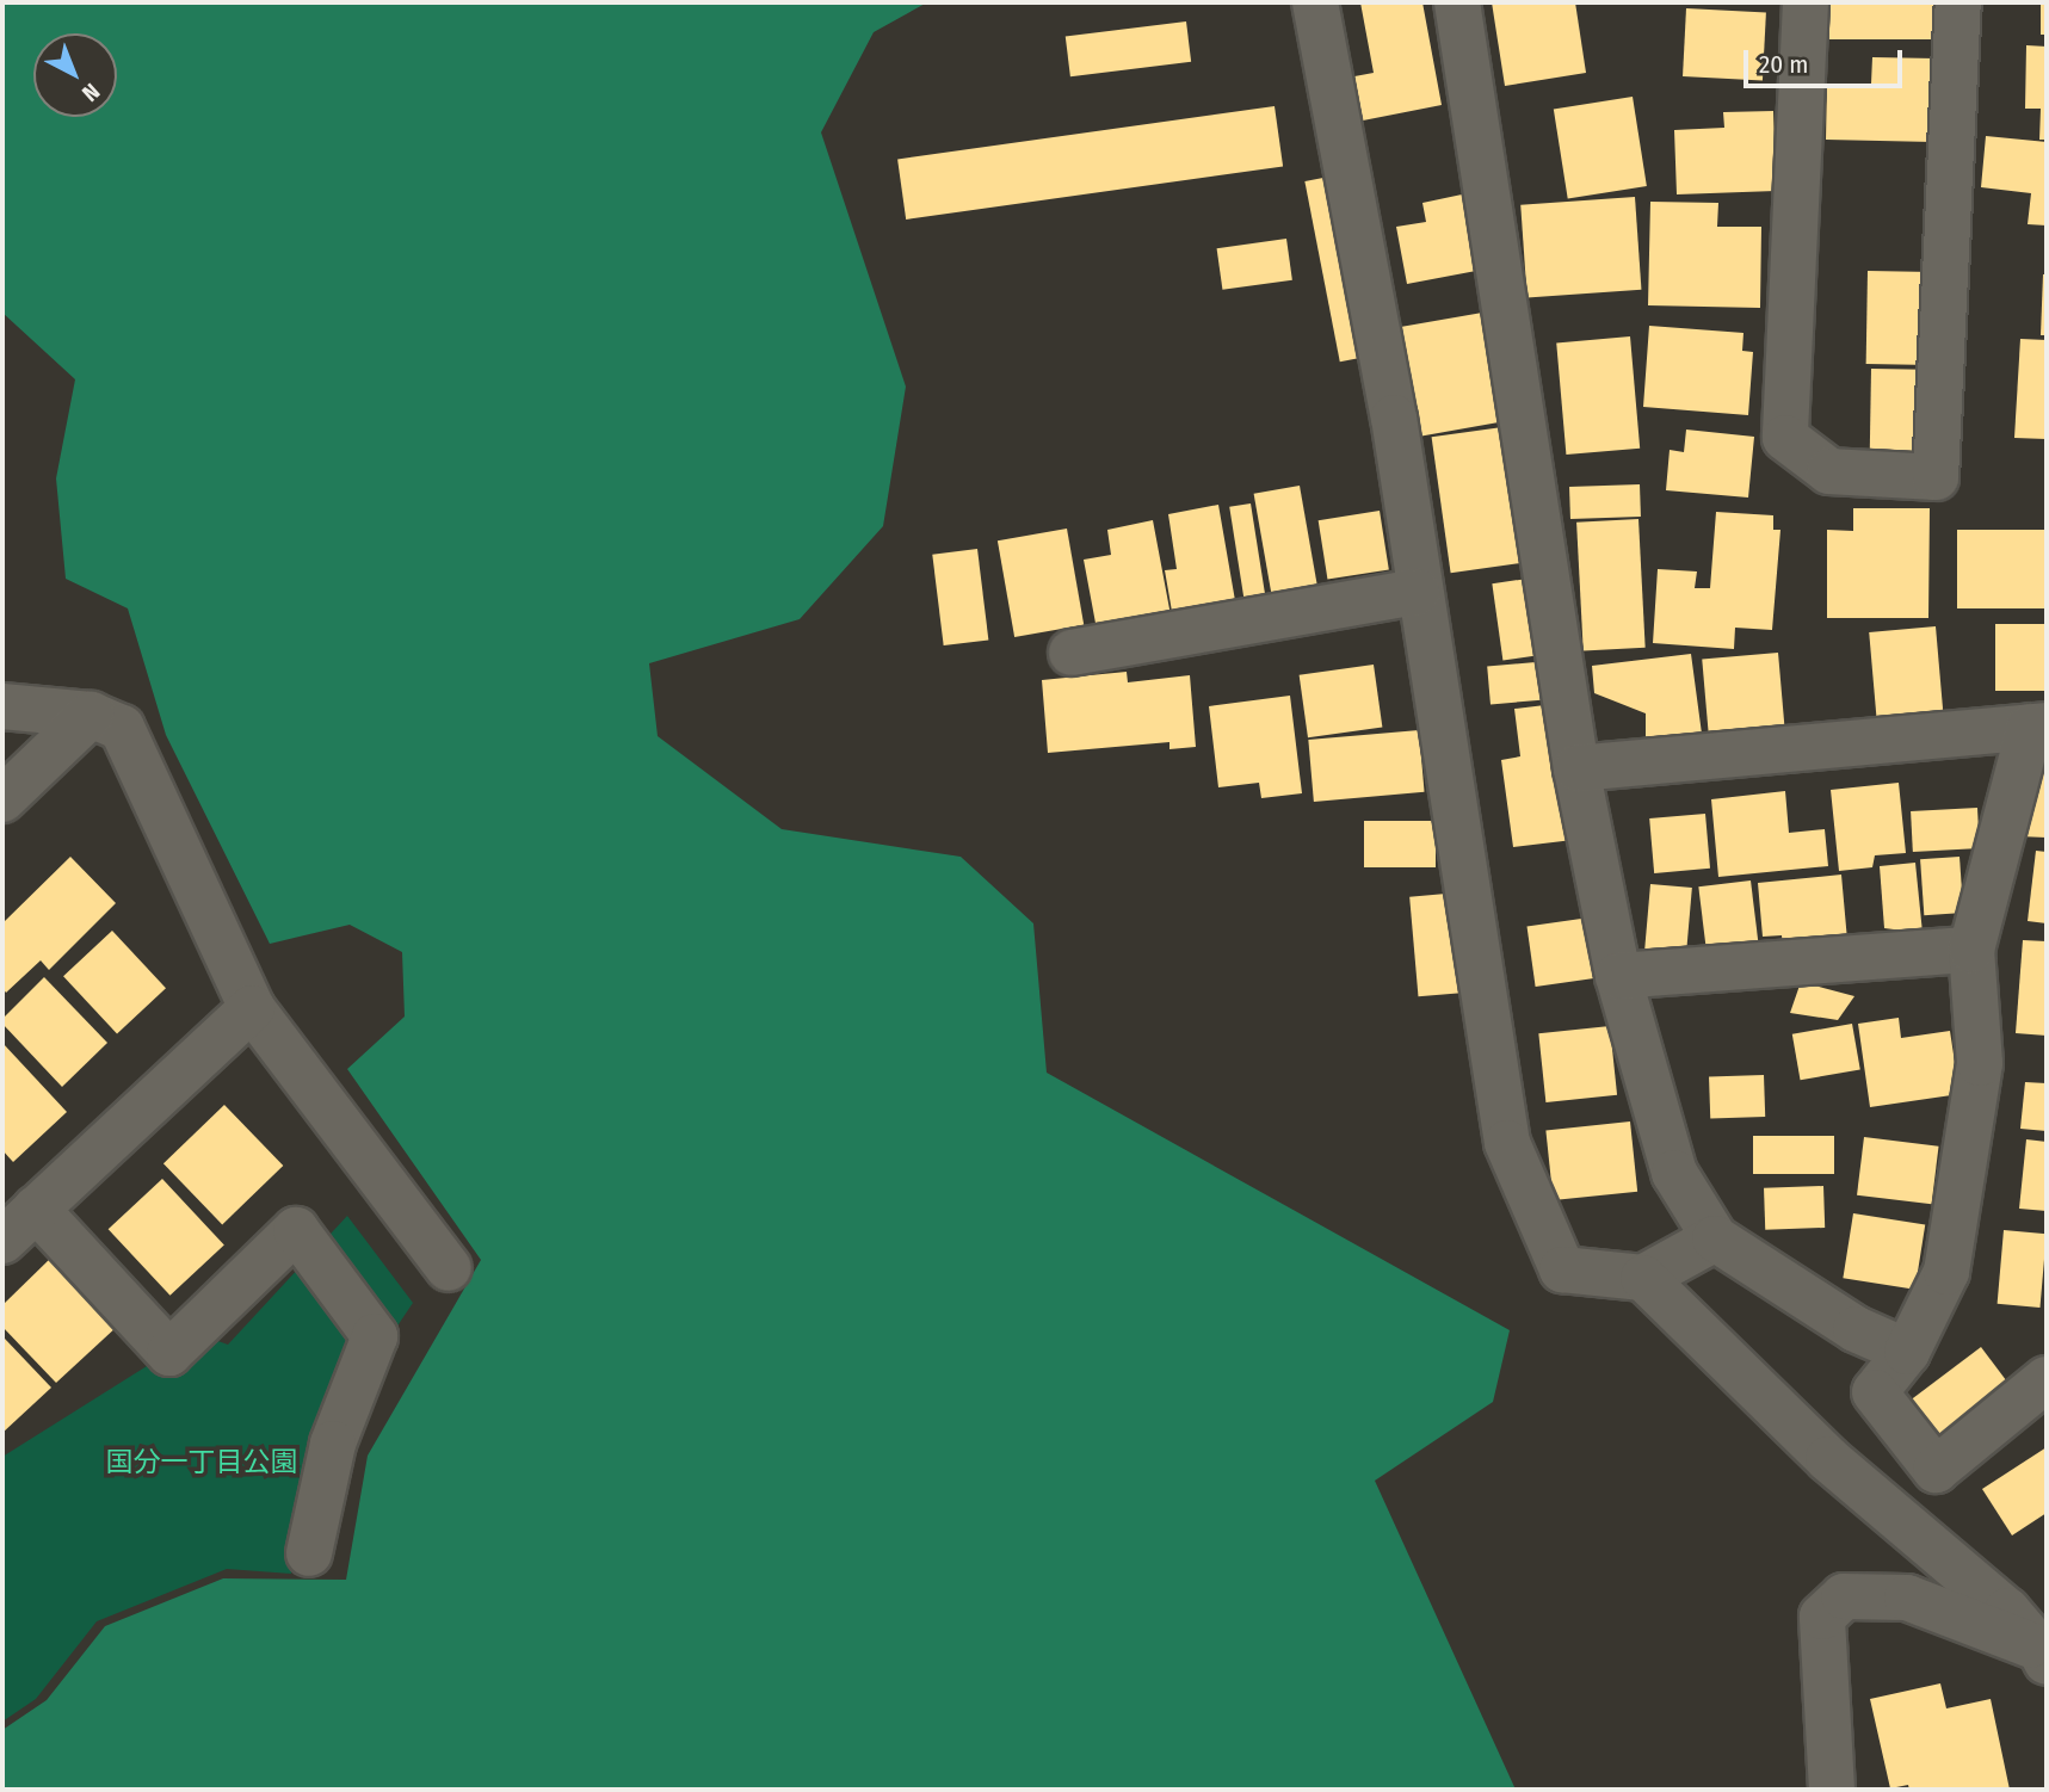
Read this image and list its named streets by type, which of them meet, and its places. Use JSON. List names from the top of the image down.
{
  "parks": ["国分一丁目公園"],
  "scale_bar": "20 m",
  "north": "bottom right"
}
